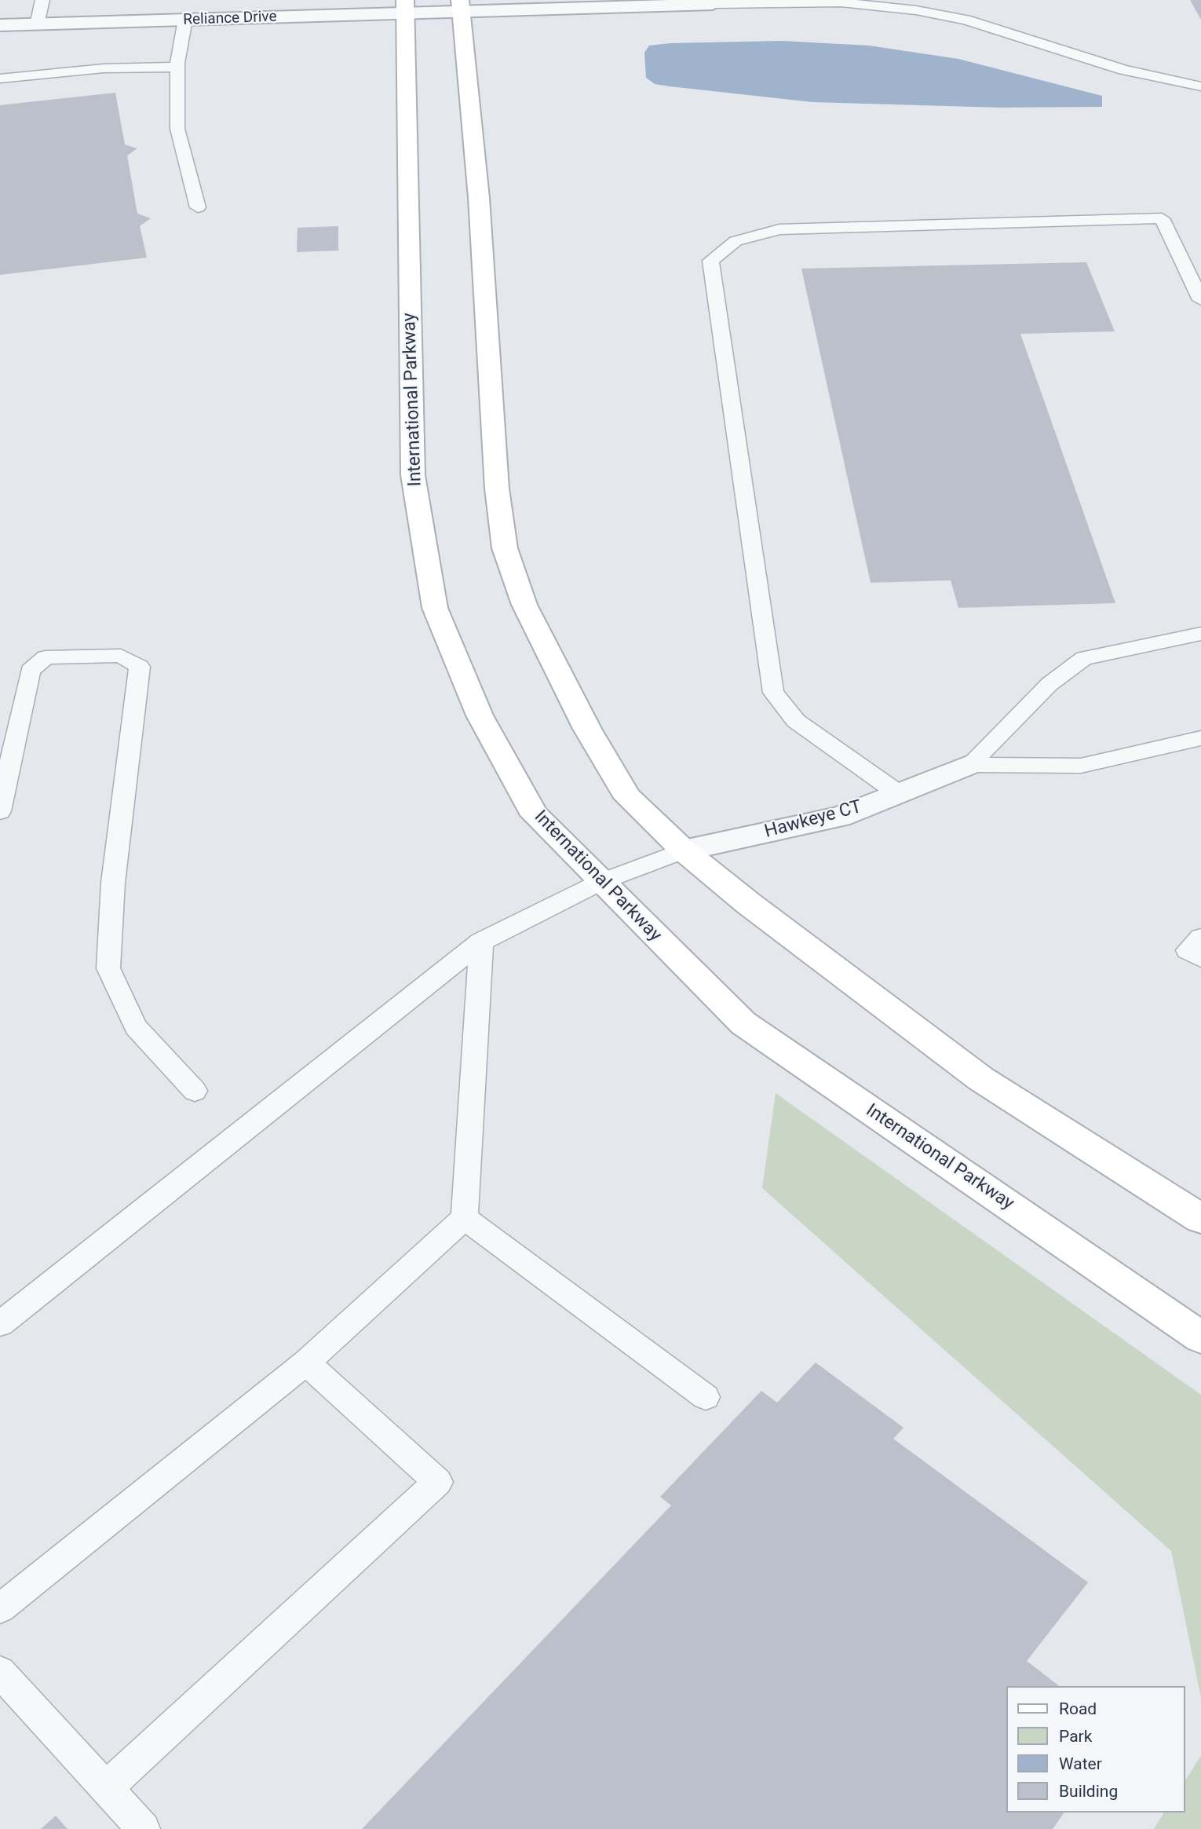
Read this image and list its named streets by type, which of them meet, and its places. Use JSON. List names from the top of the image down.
{
  "streets": {
    "main road": ["International Parkway"],
    "street": ["Reliance Drive", "Hawkeye CT"]
  },
  "crossings": [
    ["Reliance Drive", "International Parkway"]
  ],
  "legend": [
    "Road",
    "Park",
    "Water",
    "Building"
  ]
}
